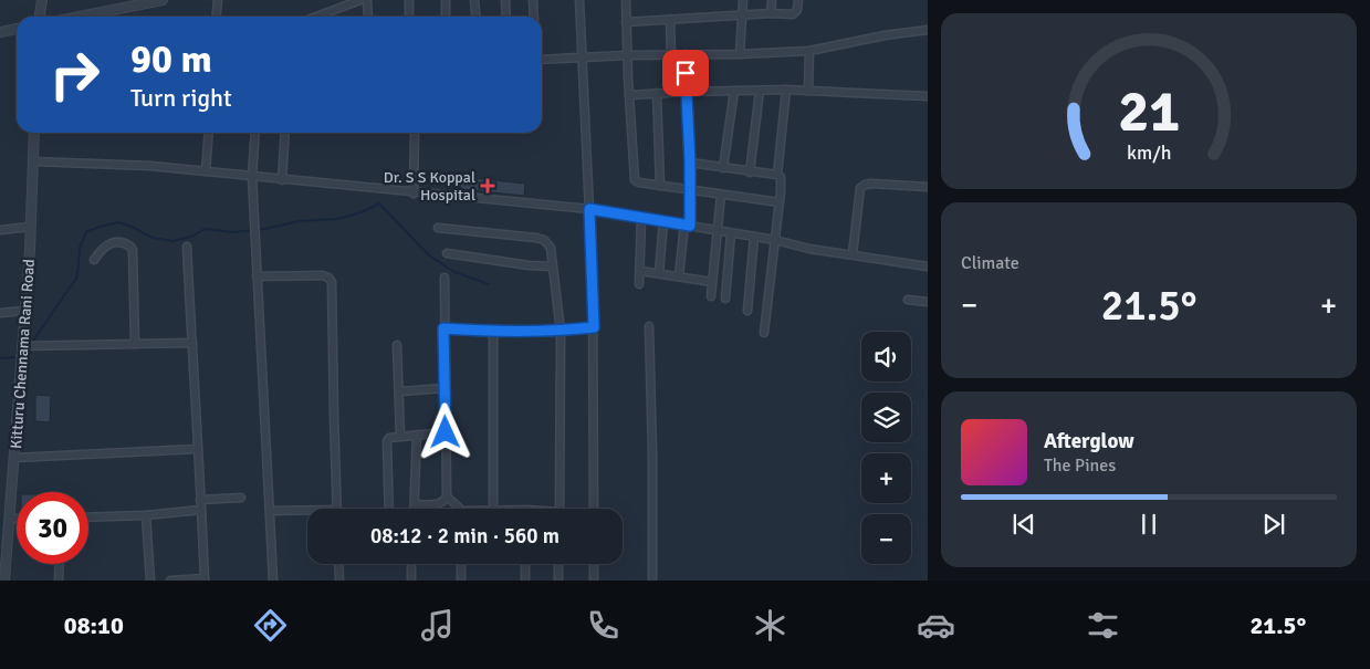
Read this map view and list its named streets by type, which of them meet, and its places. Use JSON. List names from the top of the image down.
{
  "streets": {
    "street": ["Kitturu Chennama Rani Road"]
  },
  "places": {
    "health": ["Dr. S S Koppal Hospital"]
  },
  "page": {
    "turn": ["90 m", "Turn right"],
    "tile": "Climate",
    "heat": ["−", "21.5°", "+"],
    "map_buttons": ["+", "−"],
    "song": ["Afterglow", "The Pines"],
    "limit": "30",
    "trip": "08:12 · 2 min · 560 m",
    "tabs": ["08:10", "21.5°"],
    "gauge": ["21", "km/h"]
  }
}
